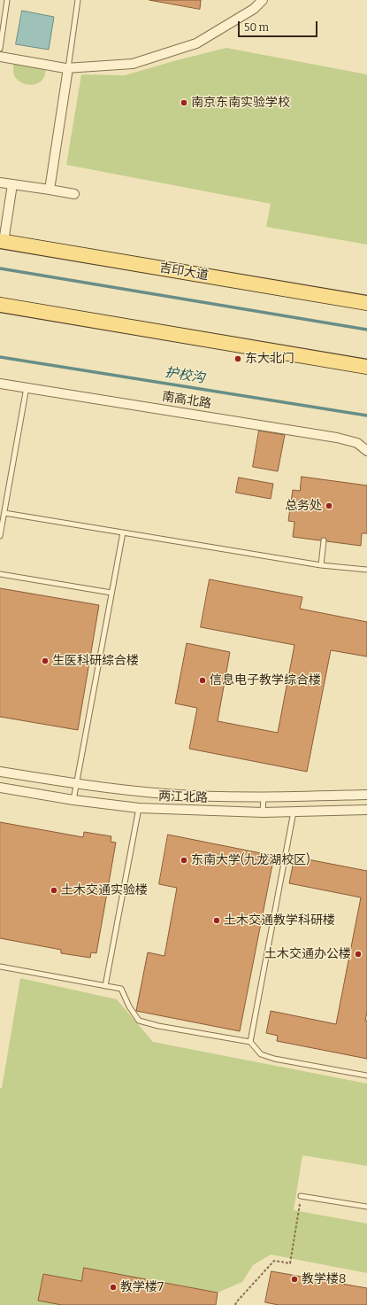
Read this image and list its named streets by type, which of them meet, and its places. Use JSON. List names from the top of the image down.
{
  "streets": {
    "main road": ["吉印大道"],
    "street": ["南高北路", "两江北路"]
  },
  "water": ["护校沟"],
  "places": [
    "南京东南实验学校",
    "东大北门",
    "总务处",
    "生医科研综合楼",
    "信息电子教学综合楼",
    "东南大学(九龙湖校区)",
    "土木交通实验楼",
    "土木交通教学科研楼",
    "土木交通办公楼",
    "教学楼8",
    "教学楼7"
  ],
  "scale_bar": "50 m"
}
